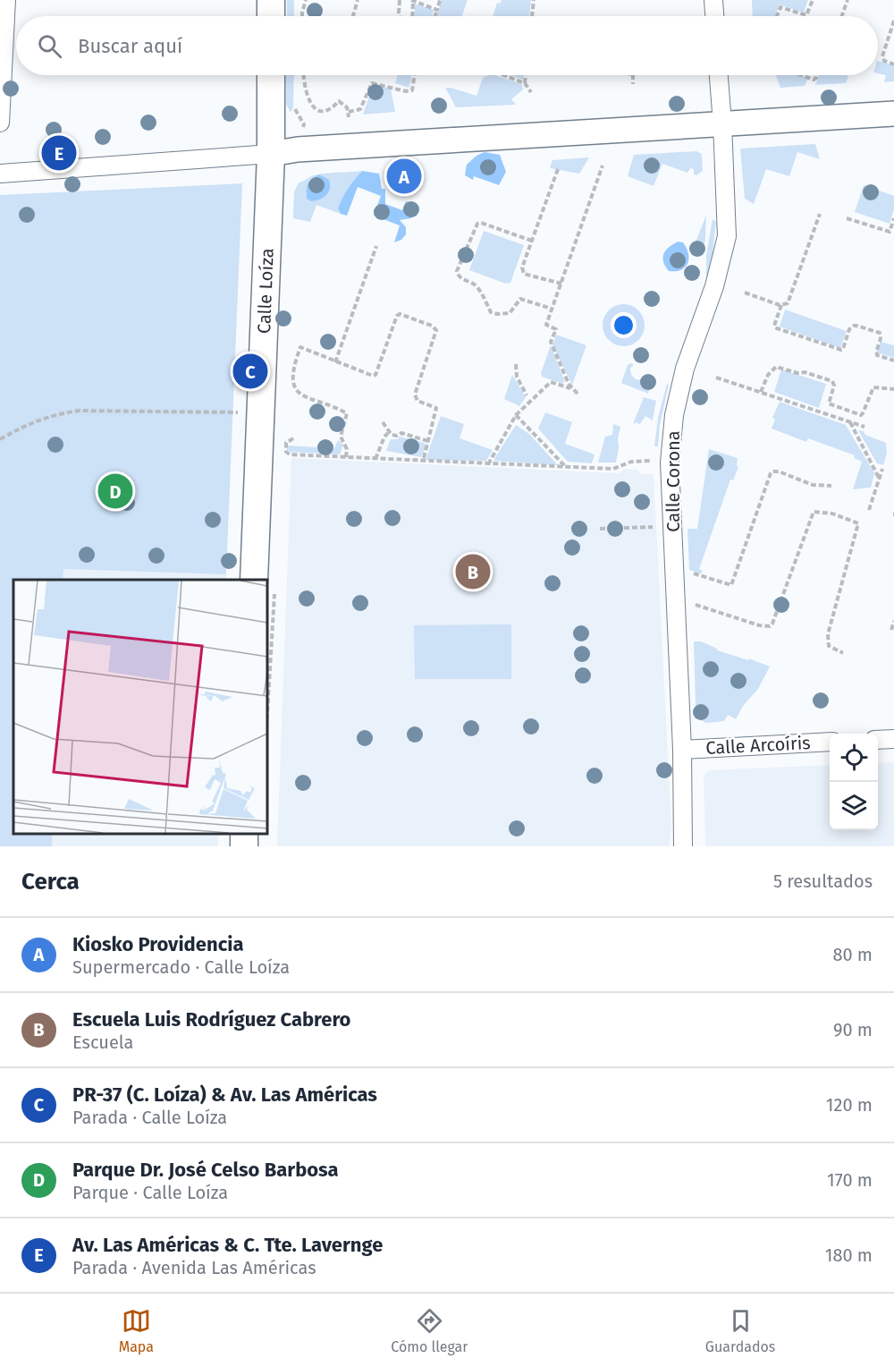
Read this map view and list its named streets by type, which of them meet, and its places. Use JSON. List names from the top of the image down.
{
  "streets": {
    "main road": ["Calle Loíza"],
    "street": ["Calle Corona", "Calle Arcoíris"]
  },
  "crossings": [
    ["Calle Corona", "Calle Arcoíris"]
  ],
  "page": {
    "search": "Buscar aquí",
    "pins": [
      "E",
      "A",
      "C",
      "D",
      "B"
    ],
    "heading": ["Cerca", "5 resultados"],
    "list": [
      {
        "mark": "A",
        "name": "Kiosko Providencia",
        "note": "Supermercado · Calle Loíza",
        "value": "80 m"
      },
      {
        "mark": "B",
        "name": "Escuela Luis Rodríguez Cabrero",
        "note": "Escuela",
        "value": "90 m"
      },
      {
        "mark": "C",
        "name": "PR-37 (C. Loíza) & Av. Las Américas",
        "note": "Parada · Calle Loíza",
        "value": "120 m"
      },
      {
        "mark": "D",
        "name": "Parque Dr. José Celso Barbosa",
        "note": "Parque · Calle Loíza",
        "value": "170 m"
      },
      {
        "mark": "E",
        "name": "Av. Las Américas & C. Tte. Lavernge",
        "note": "Parada · Avenida Las Américas",
        "value": "180 m"
      }
    ],
    "nav": ["Mapa", "Cómo llegar", "Guardados"]
  }
}
